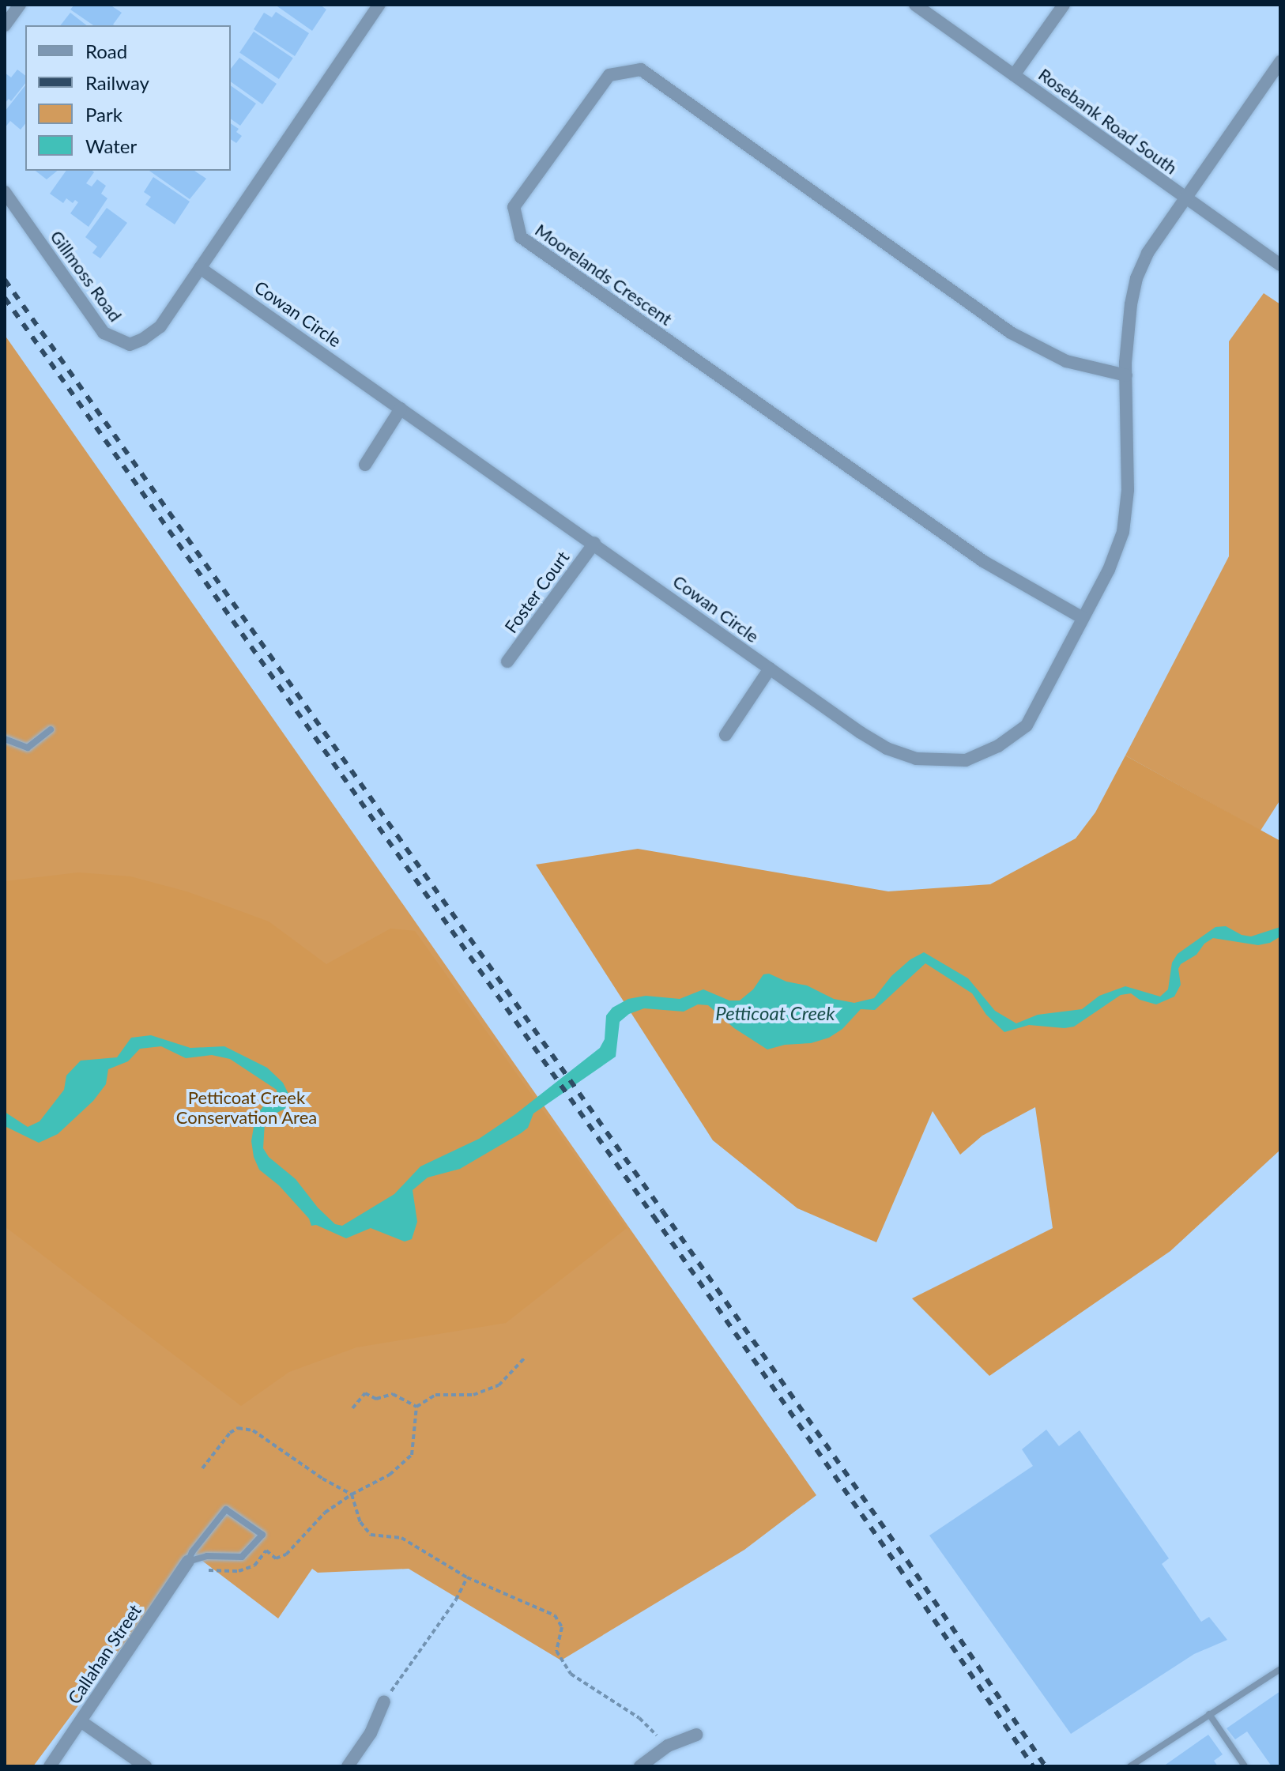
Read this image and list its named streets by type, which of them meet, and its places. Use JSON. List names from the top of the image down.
{
  "streets": {
    "street": [
      "Rosebank Road South",
      "Moorelands Crescent",
      "Gillmoss Road",
      "Cowan Circle",
      "Foster Court",
      "Callahan Street"
    ]
  },
  "crossings": [
    ["Rosebank Road South", "Cowan Circle"],
    ["Moorelands Crescent", "Cowan Circle"],
    ["Gillmoss Road", "Cowan Circle"],
    ["Cowan Circle", "Foster Court"]
  ],
  "water": ["Petticoat Creek"],
  "parks": ["Petticoat Creek Conservation Area"],
  "legend": [
    "Road",
    "Railway",
    "Park",
    "Water"
  ]
}
